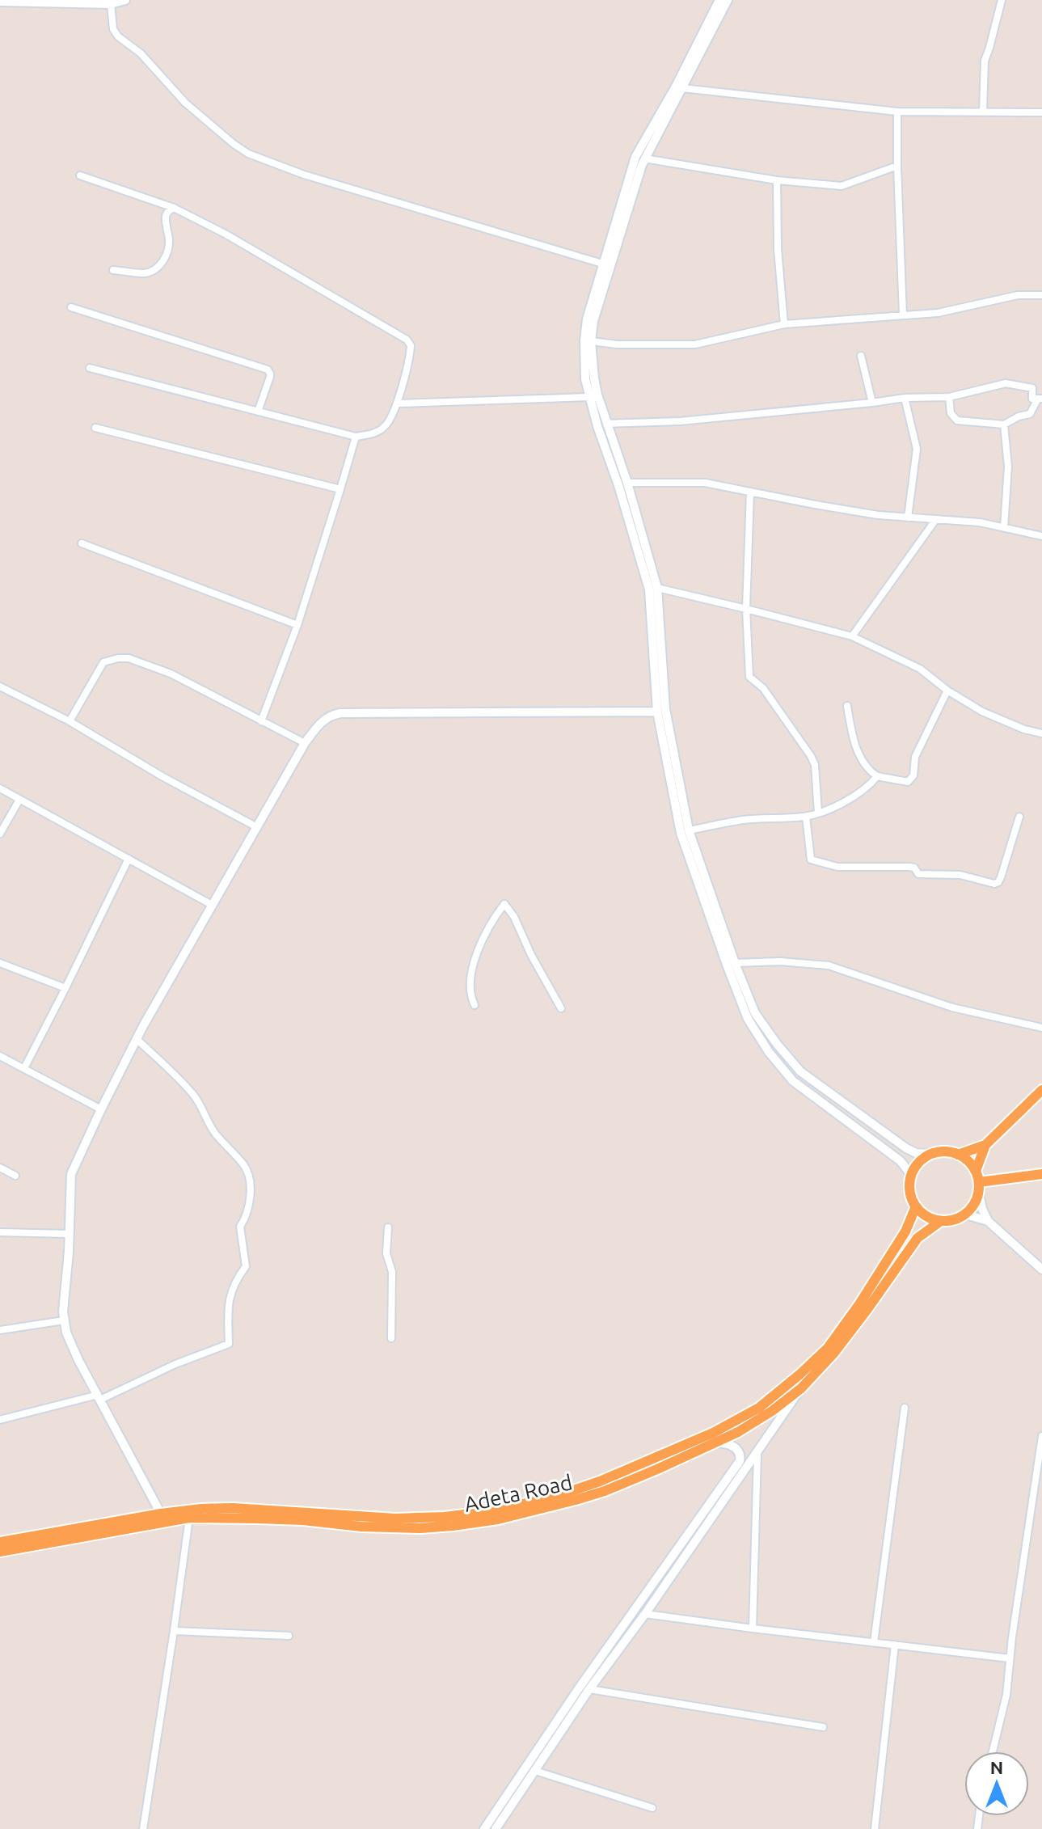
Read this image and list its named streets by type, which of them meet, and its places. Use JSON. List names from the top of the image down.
{
  "streets": {
    "main road": ["Adeta Road"]
  },
  "north": "top"
}
